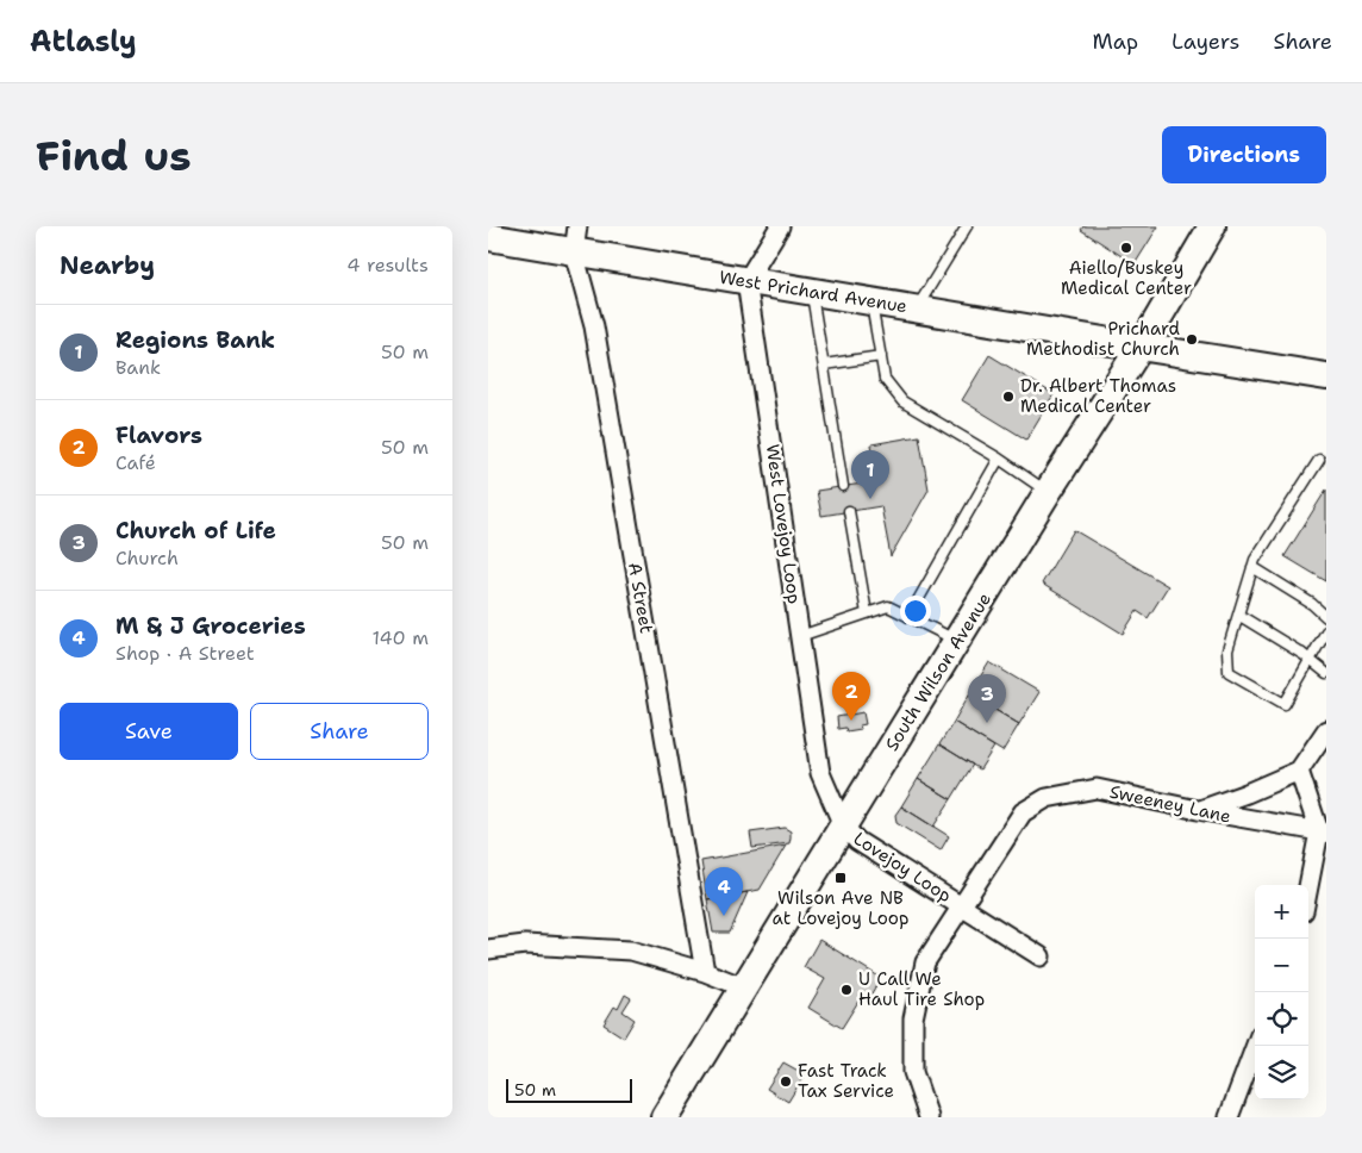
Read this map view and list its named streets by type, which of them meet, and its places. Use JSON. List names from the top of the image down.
{
  "streets": {
    "main road": ["West Prichard Avenue", "South Wilson Avenue"],
    "street": [
      "West Lovejoy Loop",
      "A Street",
      "Sweeney Lane",
      "Lovejoy Loop"
    ]
  },
  "crossings": [
    ["West Prichard Avenue", "West Lovejoy Loop"],
    ["West Prichard Avenue", "A Street"],
    ["West Prichard Avenue", "South Wilson Avenue"],
    ["West Lovejoy Loop", "South Wilson Avenue"],
    ["West Lovejoy Loop", "Lovejoy Loop"],
    ["South Wilson Avenue", "Lovejoy Loop"],
    ["Sweeney Lane", "Lovejoy Loop"]
  ],
  "places": {
    "other": [
      "Aiello/Buskey Medical Center",
      "Prichard Methodist Church",
      "Dr. Albert Thomas Medical Center",
      "U Call We Haul Tire Shop",
      "Fast Track Tax Service"
    ],
    "transit": ["Wilson Ave NB at Lovejoy Loop"]
  },
  "scale_bar": "50 m",
  "page": {
    "header": "Atlasly",
    "nav": ["Map", "Layers", "Share"],
    "buttons": [
      "Directions",
      ["Save", "Share"]
    ],
    "title": "Find us",
    "heading": ["Nearby", "4 results"],
    "list": [
      {
        "mark": "1",
        "name": "Regions Bank",
        "note": "Bank",
        "value": "50 m"
      },
      {
        "mark": "2",
        "name": "Flavors",
        "note": "Café",
        "value": "50 m"
      },
      {
        "mark": "3",
        "name": "Church of Life",
        "note": "Church",
        "value": "50 m"
      },
      {
        "mark": "4",
        "name": "M & J Groceries",
        "note": "Shop · A Street",
        "value": "140 m"
      }
    ],
    "pins": [
      "1",
      "2",
      "3",
      "4"
    ],
    "map_buttons": ["+", "−"],
    "scale": "50 m"
  }
}
